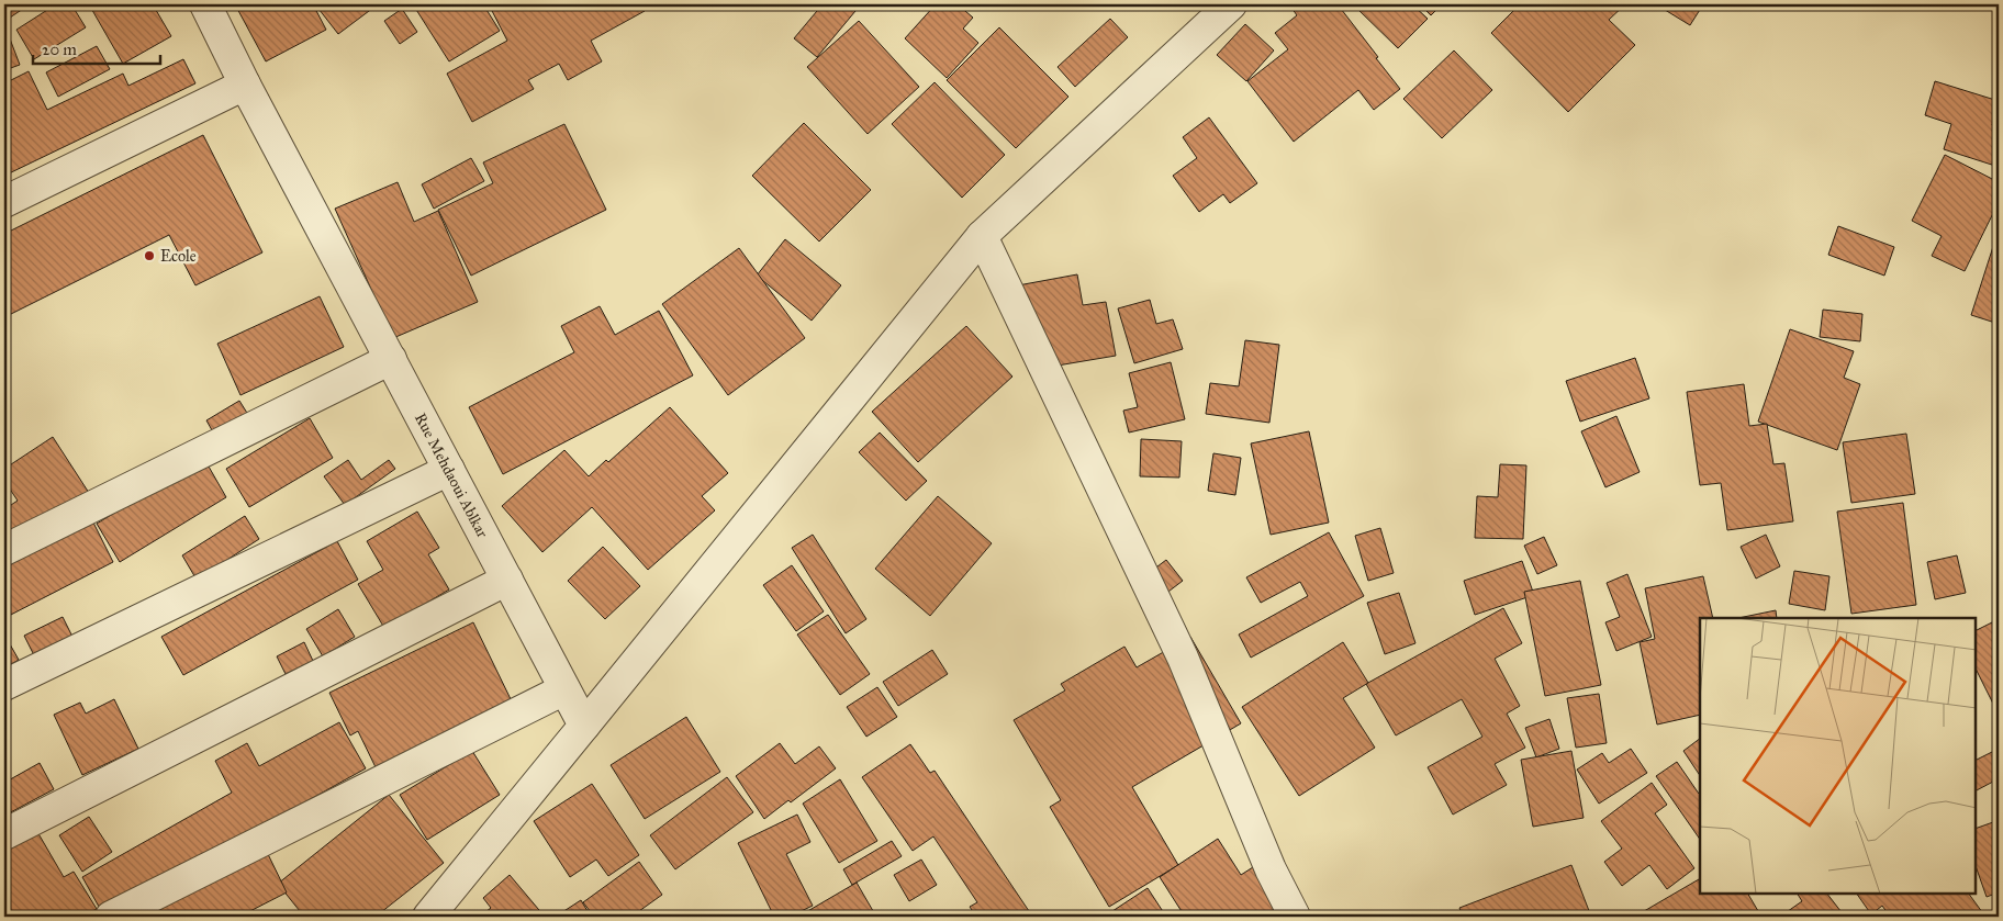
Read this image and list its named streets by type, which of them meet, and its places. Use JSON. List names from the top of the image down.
{
  "streets": {
    "street": ["Rue Mehdaoui Ablkar"]
  },
  "places": ["Ecole"],
  "scale_bar": "20 m"
}
